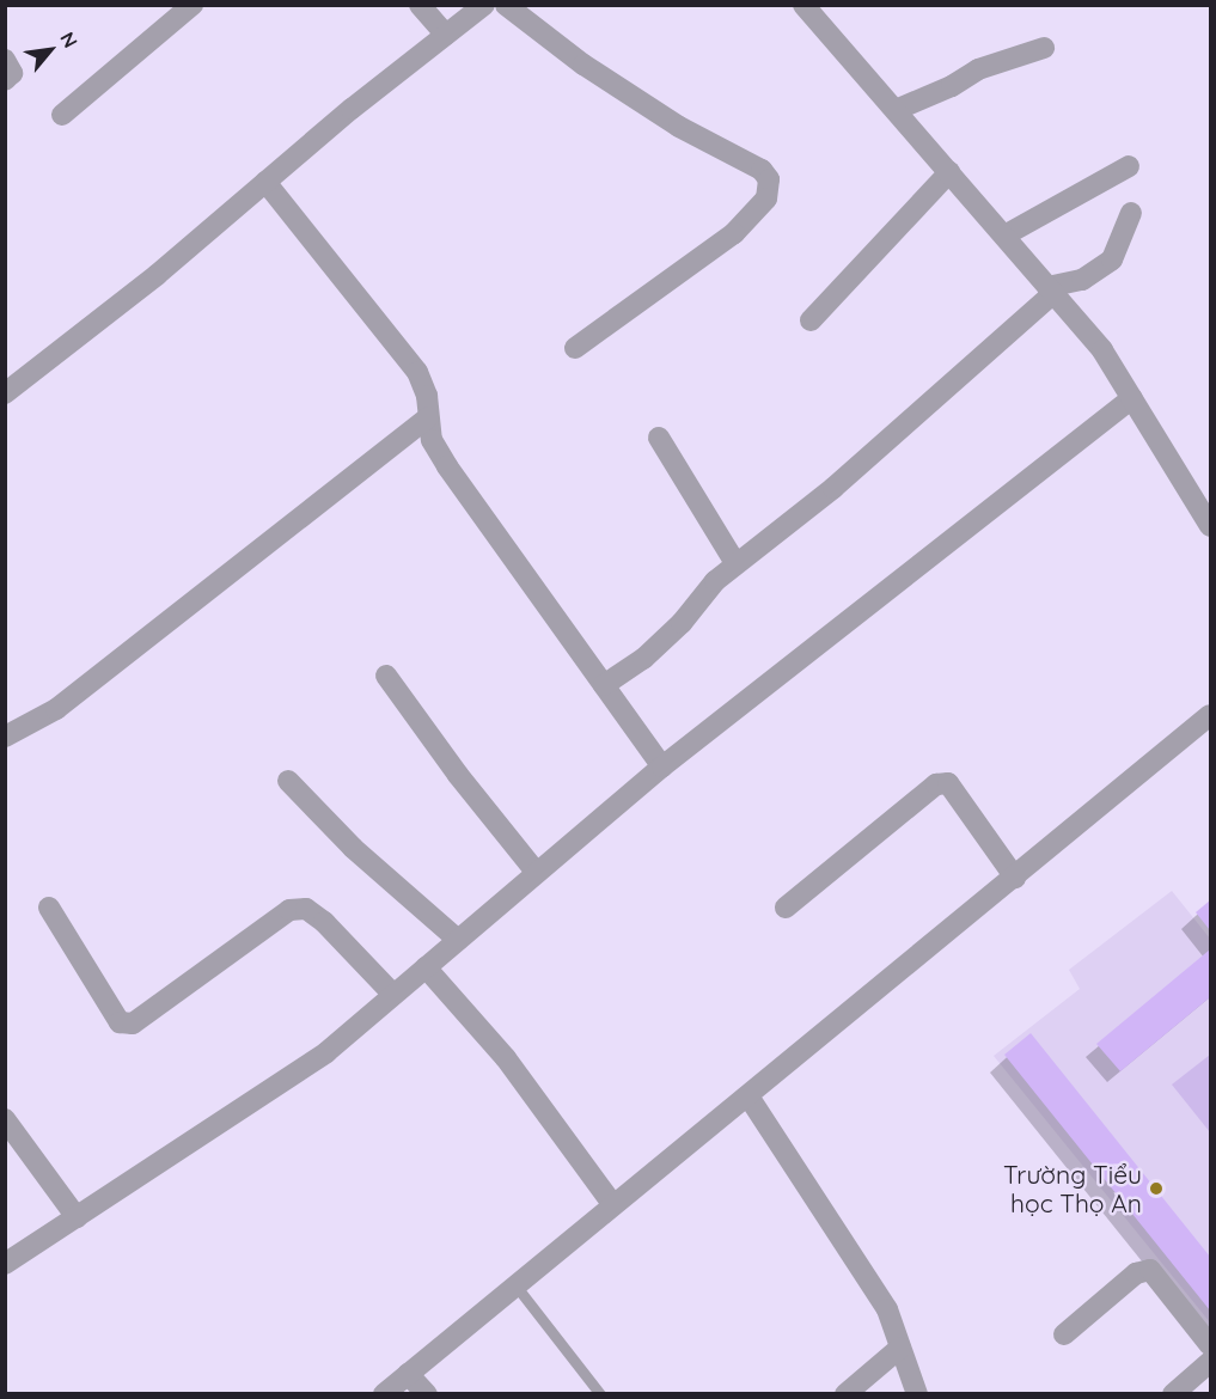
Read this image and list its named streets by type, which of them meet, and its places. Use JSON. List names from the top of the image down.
{
  "places": ["Trường Tiểu học Thọ An"],
  "north": "top right"
}
